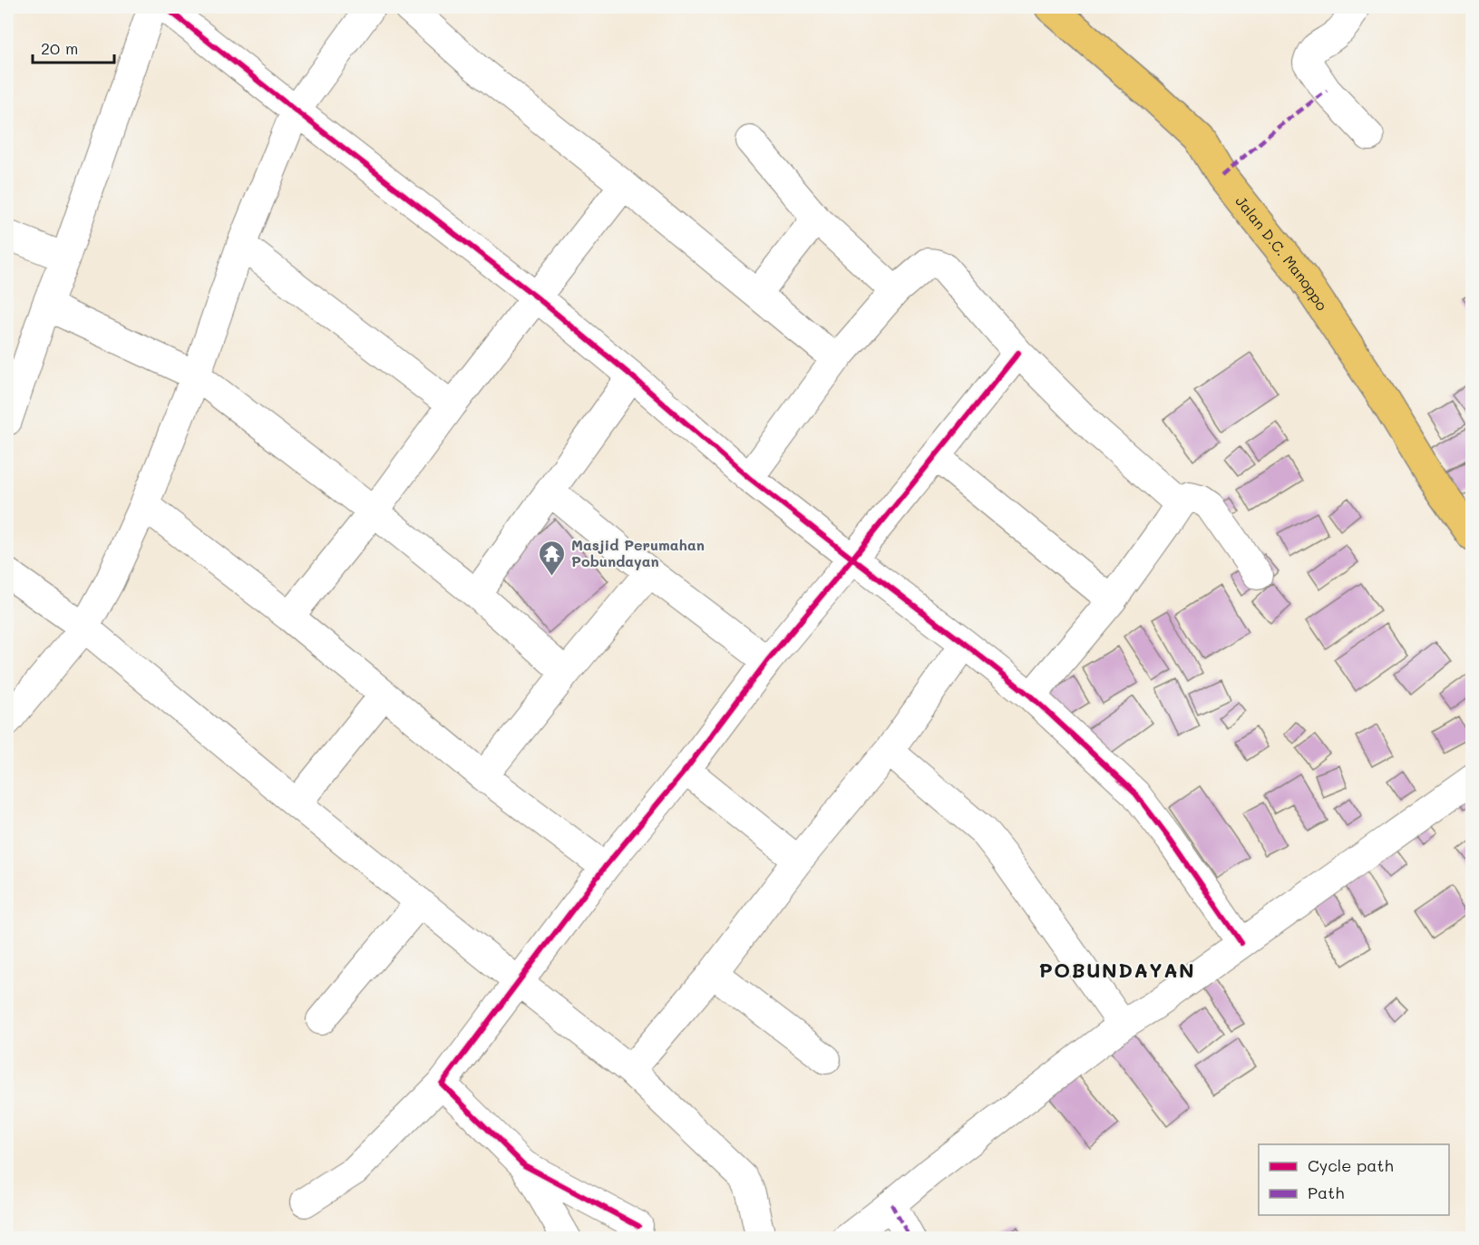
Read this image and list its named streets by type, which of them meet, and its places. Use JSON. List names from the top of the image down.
{
  "streets": {
    "highway": ["Jalan D.C. Manoppo"]
  },
  "districts": ["POBUNDAYAN"],
  "places": {
    "temple": ["Masjid Perumahan Pobundayan"]
  },
  "legend": ["Cycle path", "Path"],
  "scale_bar": "20 m"
}
